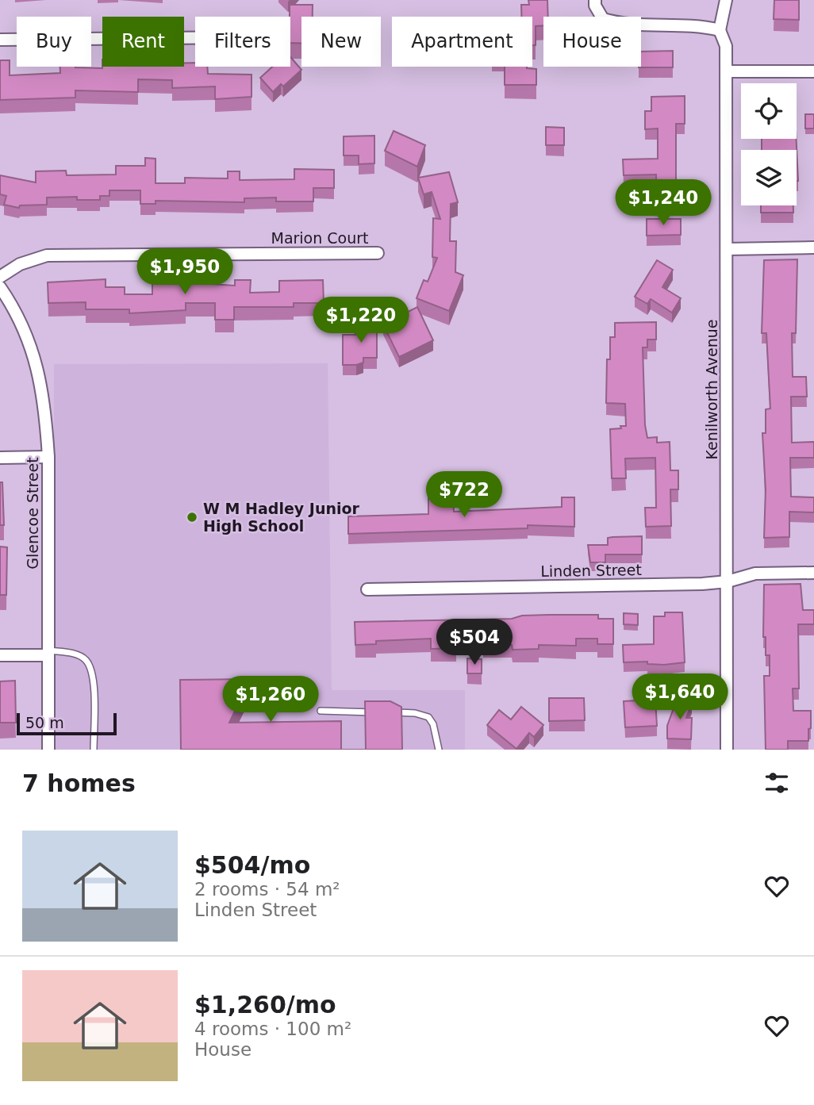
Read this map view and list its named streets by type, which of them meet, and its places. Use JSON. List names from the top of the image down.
{
  "streets": {
    "street": [
      "Marion Court",
      "Kenilworth Avenue",
      "Glencoe Street",
      "Linden Street"
    ]
  },
  "crossings": [
    ["Kenilworth Avenue", "Linden Street"]
  ],
  "places": ["W M Hadley Junior High School"],
  "scale_bar": "50 m",
  "page": {
    "chip": [
      "Buy",
      "Rent",
      "Filters",
      "New",
      "Apartment",
      "House"
    ],
    "price": [
      "$1,240",
      "$1,950",
      "$1,220",
      "$722",
      "$504",
      "$1,640",
      "$1,260"
    ],
    "scale": "50 m",
    "heading": "7 homes",
    "list": [
      {
        "name": "$504/mo",
        "note": "2 rooms · 54 m² · Linden Street"
      },
      {
        "name": "$1,260/mo",
        "note": "4 rooms · 100 m² · House"
      }
    ]
  }
}
